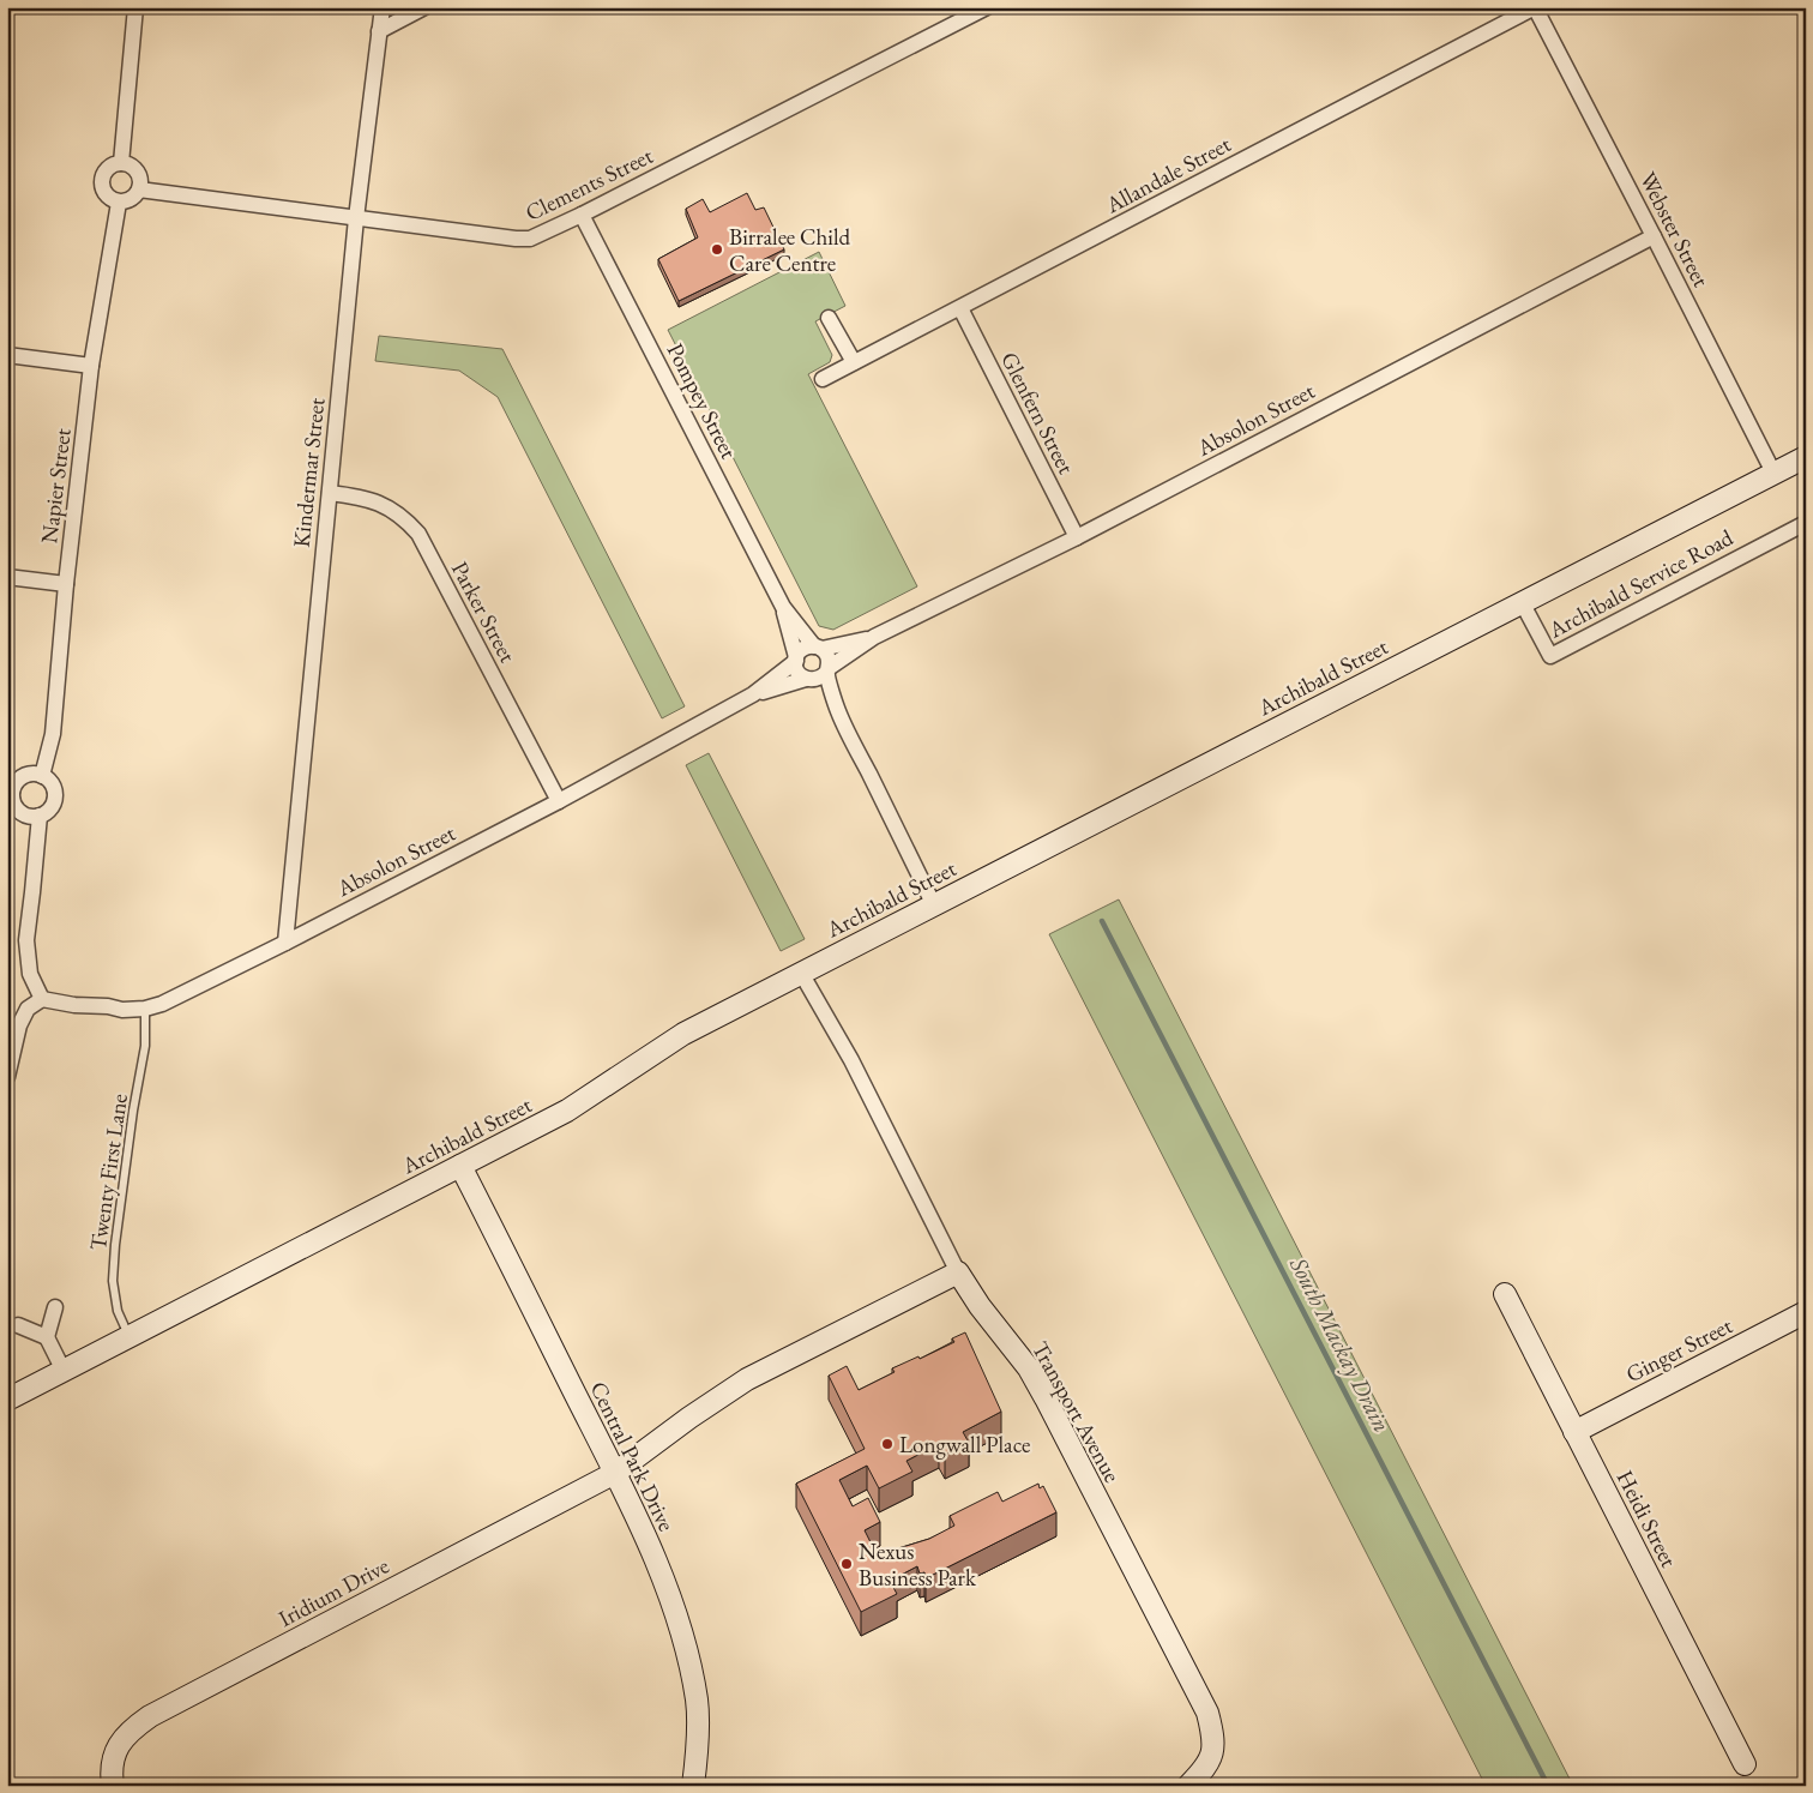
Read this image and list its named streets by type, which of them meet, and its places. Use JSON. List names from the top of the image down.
{
  "streets": {
    "street": [
      "Allandale Street",
      "Clements Street",
      "Webster Street",
      "Pompey Street",
      "Glenfern Street",
      "Absolon Street",
      "Kindermar Street",
      "Napier Street",
      "Archibald Service Road",
      "Parker Street",
      "Archibald Street",
      "Ginger Street",
      "Transport Avenue",
      "Central Park Drive",
      "Heidi Street",
      "Iridium Drive"
    ],
    "lane": ["Twenty First Lane"]
  },
  "crossings": [
    ["Allandale Street", "Webster Street"],
    ["Allandale Street", "Glenfern Street"],
    ["Clements Street", "Pompey Street"],
    ["Clements Street", "Kindermar Street"],
    ["Clements Street", "Napier Street"],
    ["Webster Street", "Absolon Street"],
    ["Webster Street", "Archibald Street"],
    ["Pompey Street", "Absolon Street"],
    ["Glenfern Street", "Absolon Street"],
    ["Absolon Street", "Kindermar Street"],
    ["Absolon Street", "Parker Street"],
    ["Absolon Street", "Twenty First Lane"],
    ["Kindermar Street", "Parker Street"],
    ["Archibald Service Road", "Archibald Street"],
    ["Archibald Street", "Twenty First Lane"],
    ["Archibald Street", "Transport Avenue"],
    ["Archibald Street", "Central Park Drive"],
    ["Ginger Street", "Heidi Street"],
    ["Central Park Drive", "Iridium Drive"]
  ],
  "water": ["South Mackay Drain"],
  "places": ["Birralee Child Care Centre", "Longwall Place", "Nexus Business Park"]
}
